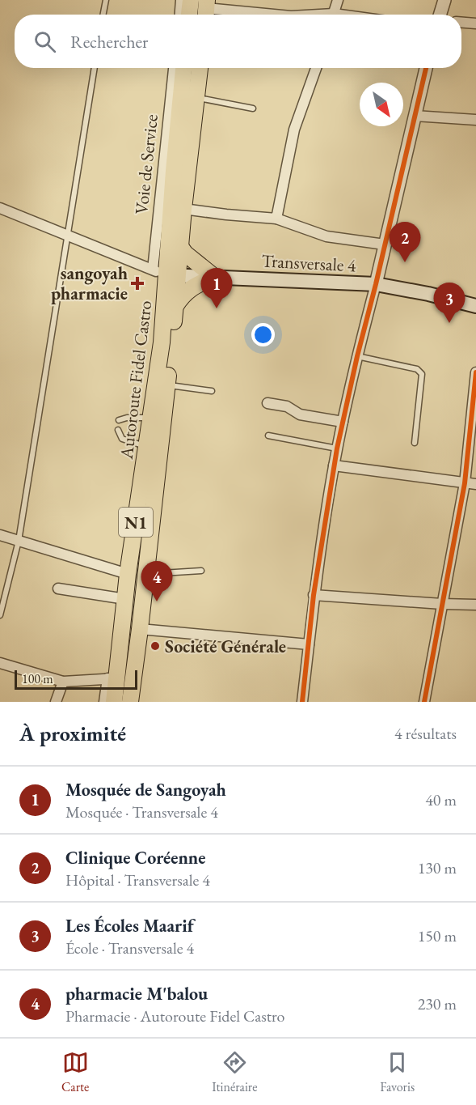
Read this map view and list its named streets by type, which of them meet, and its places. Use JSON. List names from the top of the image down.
{
  "streets": {
    "highway": ["Autoroute Fidel Castro", "N1"],
    "main road": ["Transversale 4"],
    "street": ["Voie de Service"]
  },
  "crossings": [
    ["Voie de Service", "Autoroute Fidel Castro"],
    ["Transversale 4", "Autoroute Fidel Castro"]
  ],
  "places": {
    "health": ["sangoyah pharmacie"],
    "other": ["Société Générale"]
  },
  "scale_bar": "100 m",
  "north": "bottom right",
  "page": {
    "search": "Rechercher",
    "pins": [
      "2",
      "1",
      "3",
      "4"
    ],
    "scale": "100 m",
    "heading": ["À proximité", "4 résultats"],
    "list": [
      {
        "mark": "1",
        "name": "Mosquée de Sangoyah",
        "note": "Mosquée · Transversale 4",
        "value": "40 m"
      },
      {
        "mark": "2",
        "name": "Clinique Coréenne",
        "note": "Hôpital · Transversale 4",
        "value": "130 m"
      },
      {
        "mark": "3",
        "name": "Les Écoles Maarif",
        "note": "École · Transversale 4",
        "value": "150 m"
      },
      {
        "mark": "4",
        "name": "pharmacie M'balou",
        "note": "Pharmacie · Autoroute Fidel Castro",
        "value": "230 m"
      }
    ],
    "nav": ["Carte", "Itinéraire", "Favoris"]
  }
}
